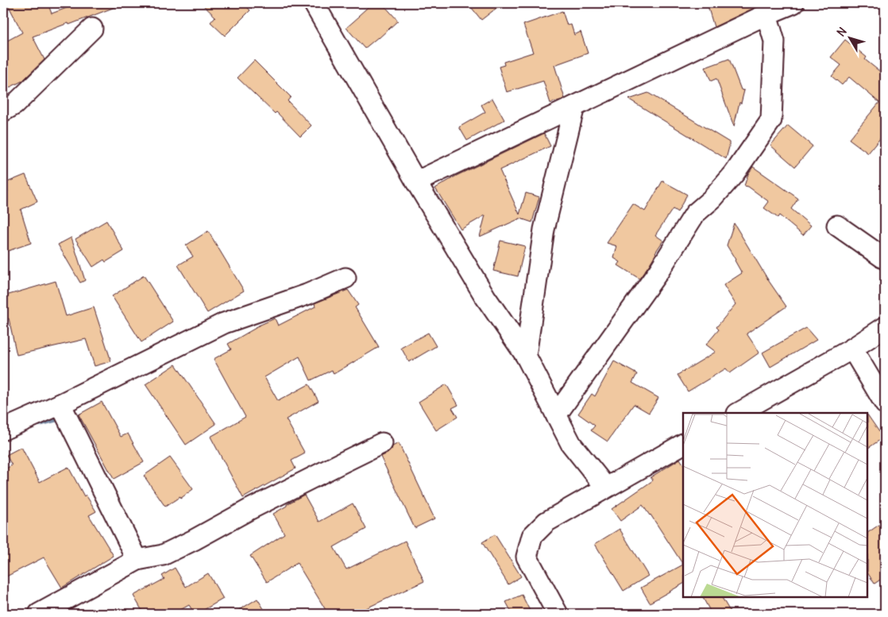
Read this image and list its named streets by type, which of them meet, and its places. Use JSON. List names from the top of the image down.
{
  "north": "top left"
}
